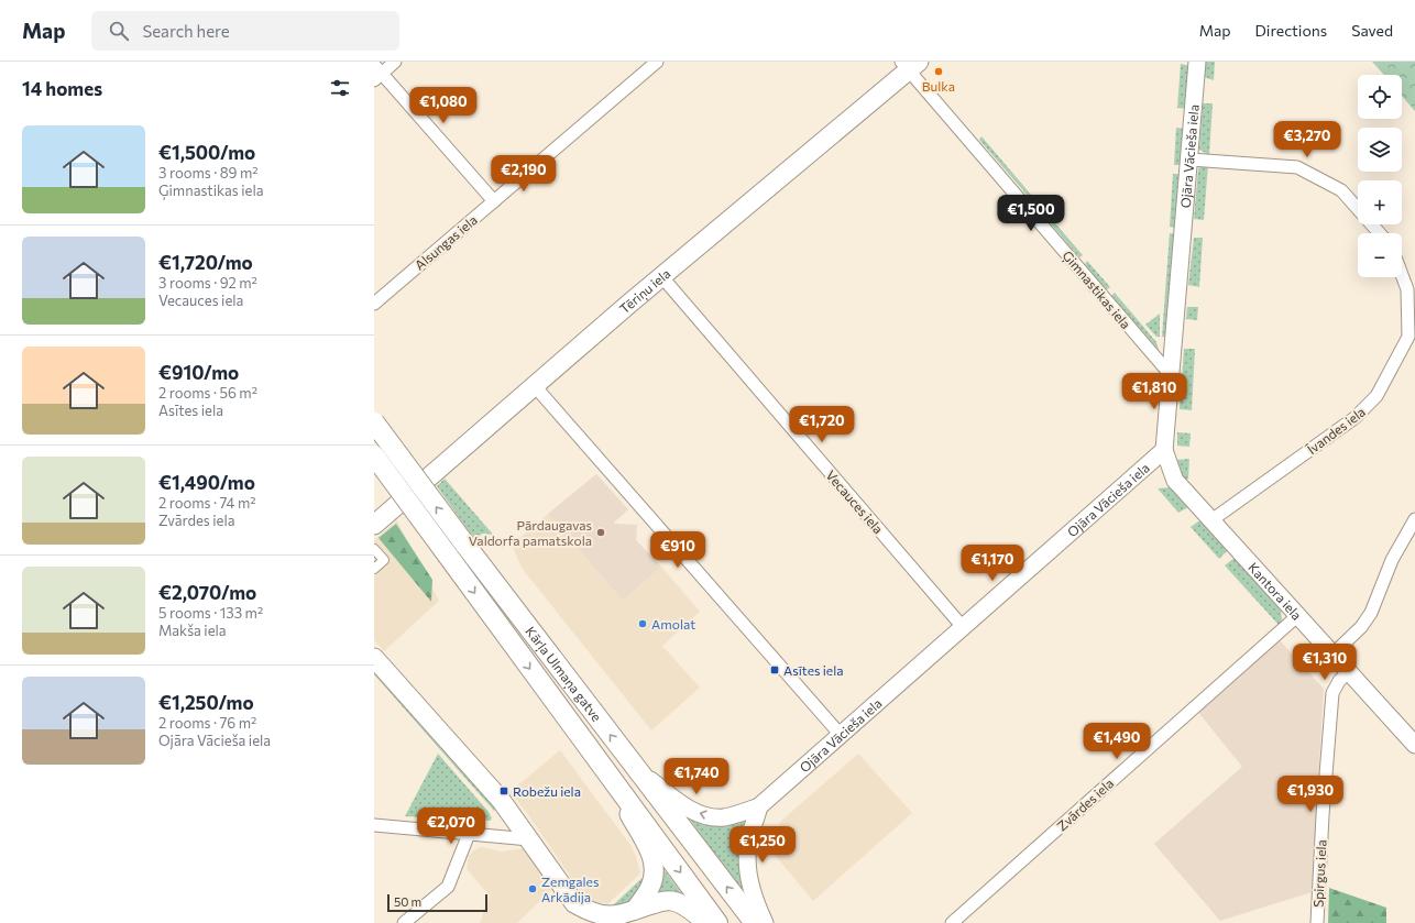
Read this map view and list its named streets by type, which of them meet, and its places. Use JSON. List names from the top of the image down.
{
  "streets": {
    "highway": ["Kārļa Ulmaņa gatve"],
    "main road": ["Ojāra Vācieša iela", "Tēriņu iela", "Kantora iela"],
    "street": [
      "Alsungas iela",
      "Ģimnastikas iela",
      "Īvandes iela",
      "Vecauces iela",
      "Zvārdes iela",
      "Spirgus iela"
    ]
  },
  "crossings": [
    ["Ojāra Vācieša iela", "Ģimnastikas iela"],
    ["Ojāra Vācieša iela", "Vecauces iela"],
    ["Ojāra Vācieša iela", "Kantora iela"],
    ["Ojāra Vācieša iela", "Kārļa Ulmaņa gatve"],
    ["Ģimnastikas iela", "Tēriņu iela"],
    ["Tēriņu iela", "Vecauces iela"],
    ["Īvandes iela", "Kantora iela"],
    ["Kantora iela", "Zvārdes iela"],
    ["Kantora iela", "Spirgus iela"]
  ],
  "places": {
    "other": [
      "Bulka",
      "Pārdaugavas Valdorfa pamatskola",
      "Amolat",
      "Zemgales Arkādija"
    ],
    "transit": ["Asītes iela", "Robežu iela"]
  },
  "scale_bar": "50 m",
  "page": {
    "header": "Map",
    "search": "Search here",
    "nav": ["Map", "Directions", "Saved"],
    "heading": "14 homes",
    "map_buttons": ["+", "−"],
    "price": [
      "€1,080",
      "€3,270",
      "€2,190",
      "€1,500",
      "€1,810",
      "€1,720",
      "€910",
      "€1,170",
      "€1,310",
      "€1,490",
      "€1,740",
      "€1,930",
      "€2,070",
      "€1,250"
    ],
    "list": [
      {
        "name": "€1,500/mo",
        "note": "3 rooms · 89 m² · Ģimnastikas iela"
      },
      {
        "name": "€1,720/mo",
        "note": "3 rooms · 92 m² · Vecauces iela"
      },
      {
        "name": "€910/mo",
        "note": "2 rooms · 56 m² · Asītes iela"
      },
      {
        "name": "€1,490/mo",
        "note": "2 rooms · 74 m² · Zvārdes iela"
      },
      {
        "name": "€2,070/mo",
        "note": "5 rooms · 133 m² · Makša iela"
      },
      {
        "name": "€1,250/mo",
        "note": "2 rooms · 76 m² · Ojāra Vācieša iela"
      }
    ],
    "scale": "50 m"
  }
}
